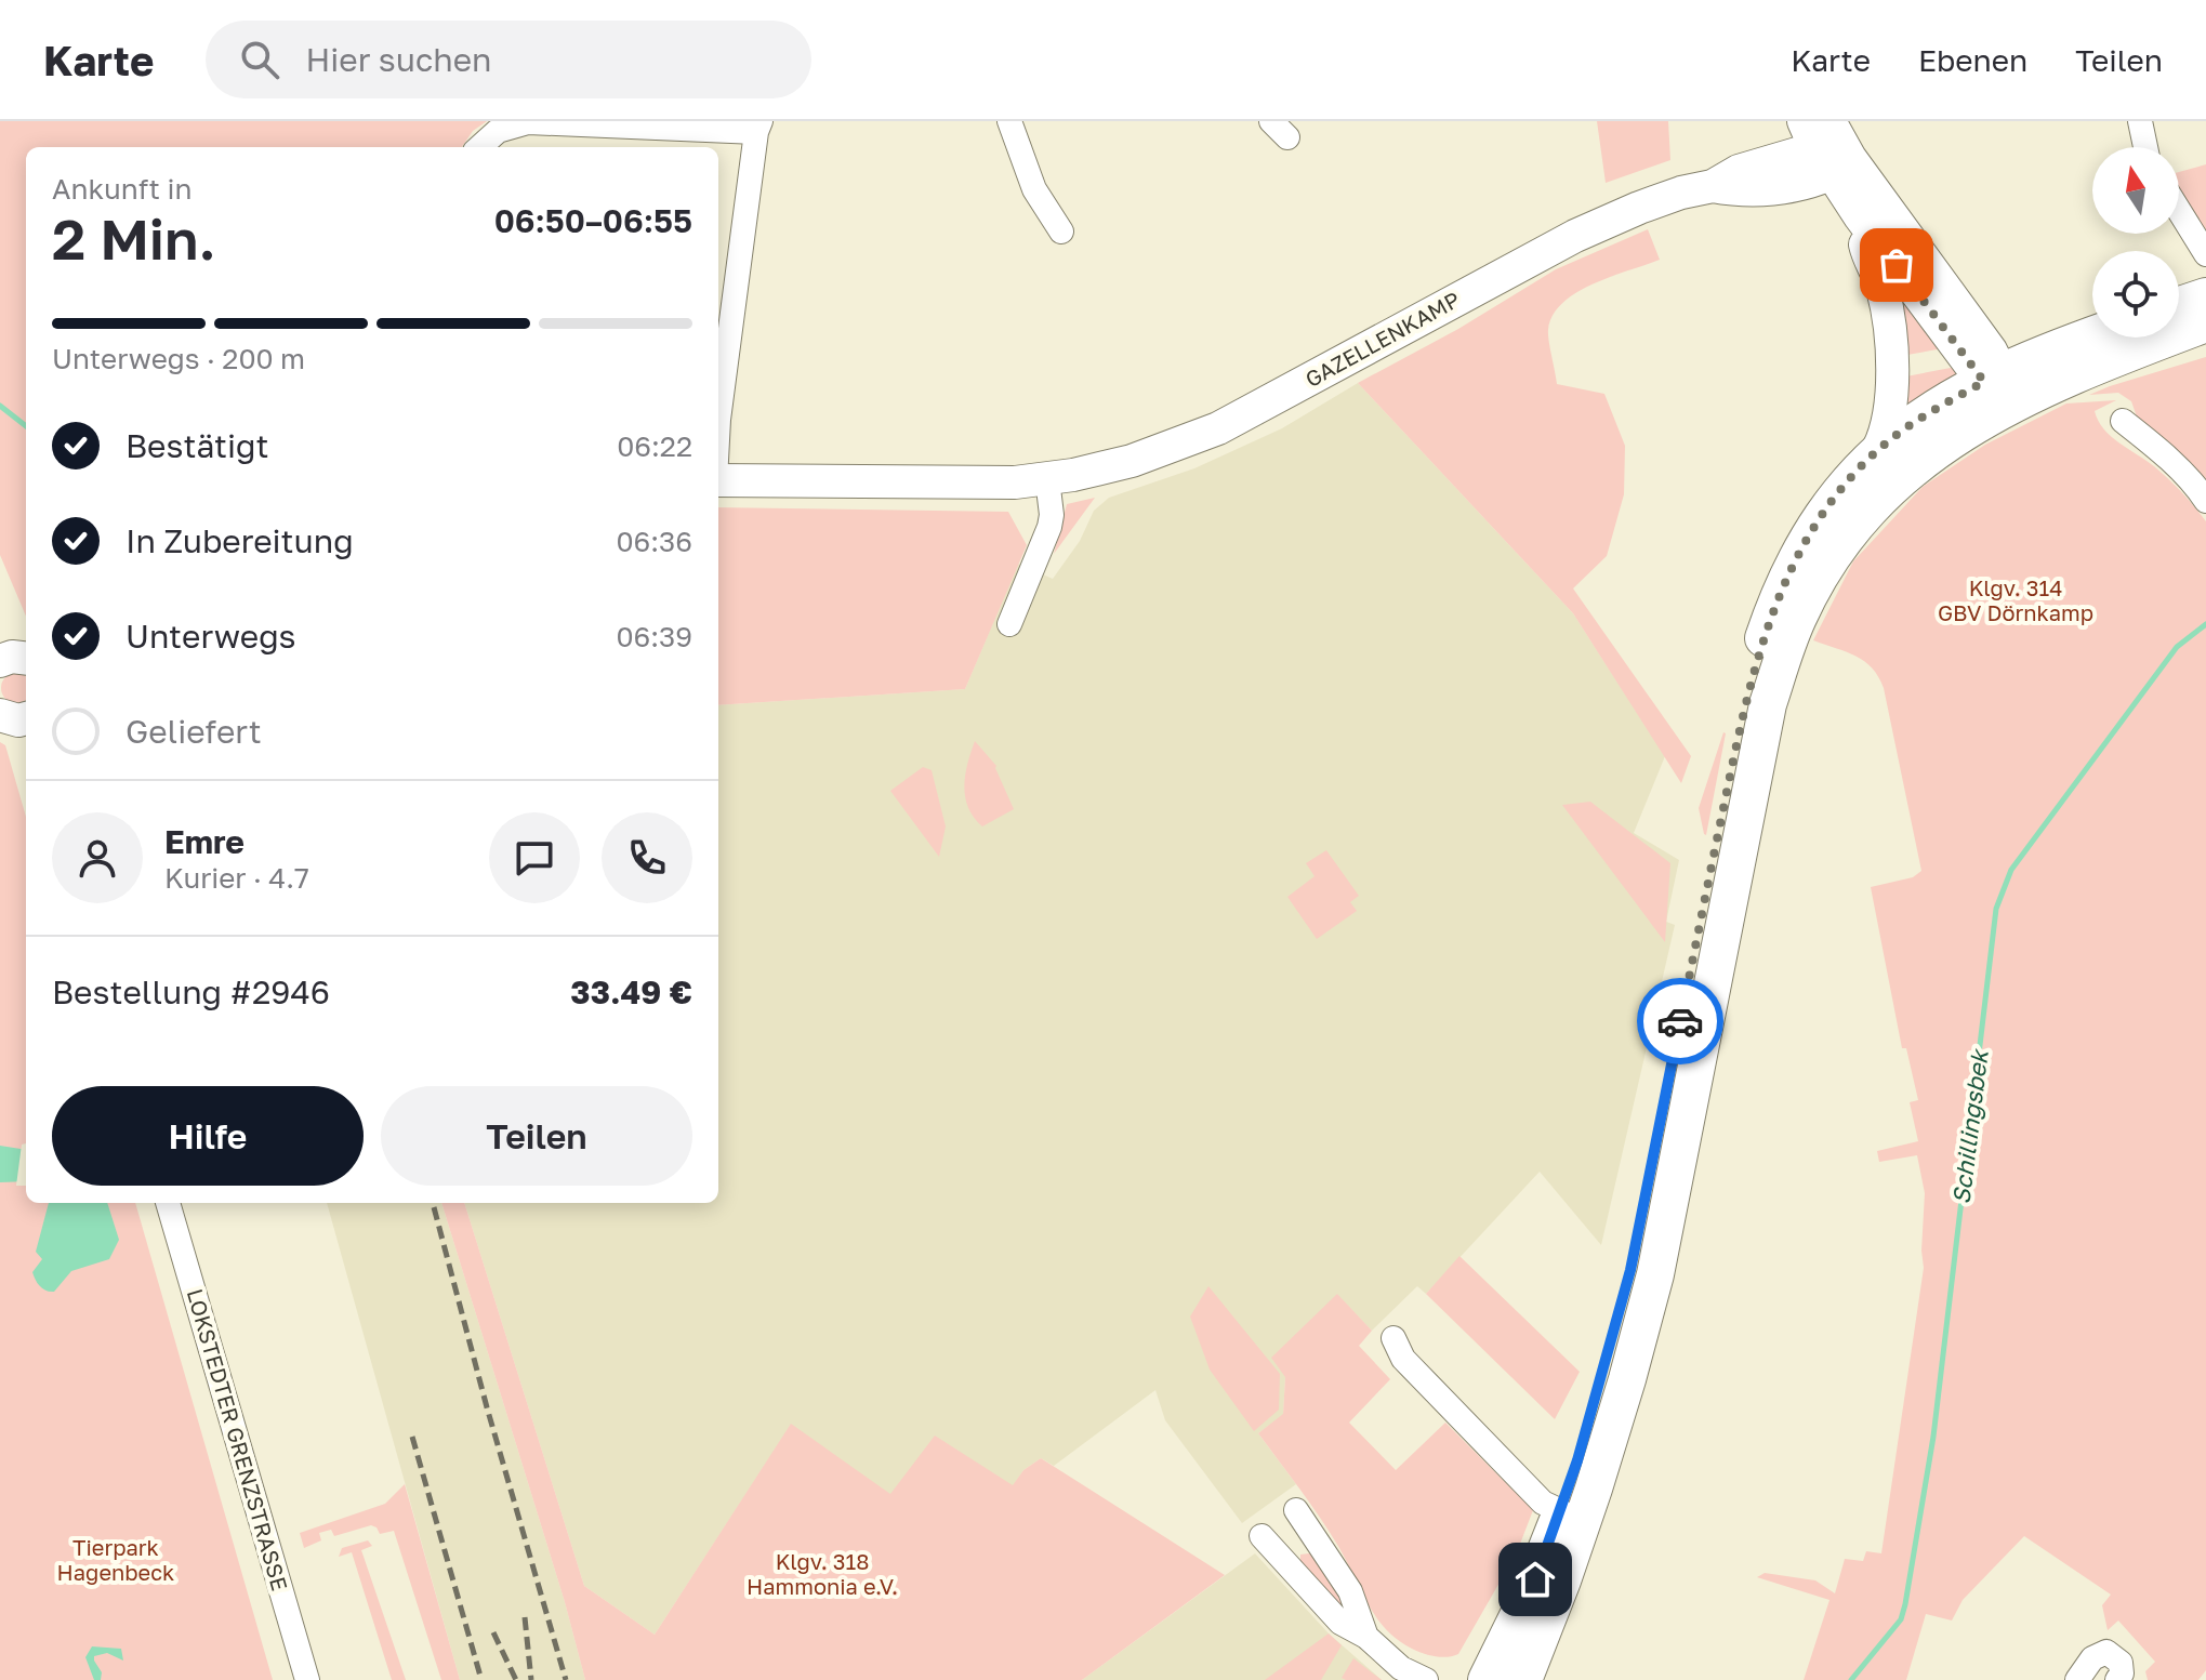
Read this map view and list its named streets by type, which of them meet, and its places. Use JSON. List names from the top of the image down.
{
  "streets": {
    "street": ["GAZELLENKAMP", "LOKSTEDTER GRENZSTRASSE"]
  },
  "water": ["Schillingsbek"],
  "parks": ["Klgv. 314 GBV Dörnkamp", "Tierpark Hagenbeck", "Klgv. 318 Hammonia e.V."],
  "north": "top",
  "page": {
    "header": "Karte",
    "search": "Hier suchen",
    "nav": ["Karte", "Ebenen", "Teilen"],
    "heading": ["2 Min.", "Ankunft in", "06:50–06:55"],
    "panel": [
      "Emre",
      "Kurier · 4.7",
      "Bestellung #2946",
      "33.49 €"
    ],
    "bar": "Unterwegs · 200 m",
    "list": [
      ["Bestätigt", "06:22"],
      ["In Zubereitung", "06:36"],
      ["Unterwegs", "06:39"],
      "Geliefert"
    ],
    "buttons": ["Hilfe", "Teilen"]
  }
}
